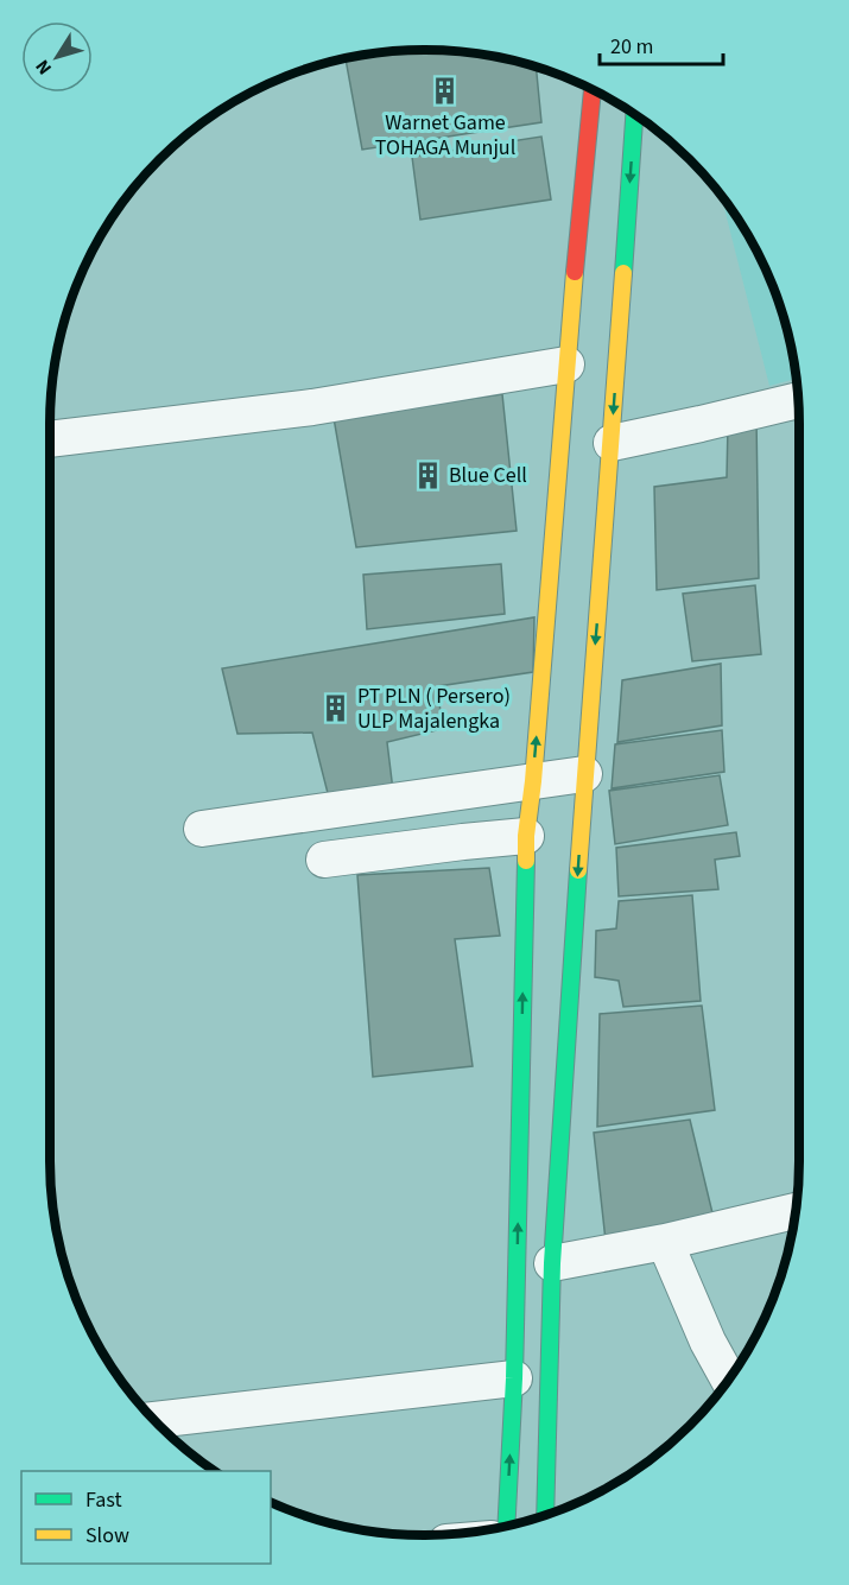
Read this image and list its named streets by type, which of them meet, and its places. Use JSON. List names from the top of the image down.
{
  "places": {
    "building": ["Warnet Game TOHAGA Munjul", "Blue Cell", "PT PLN ( Persero) ULP Majalengka"]
  },
  "legend": ["Fast", "Slow"],
  "scale_bar": "20 m",
  "north": "bottom left"
}
